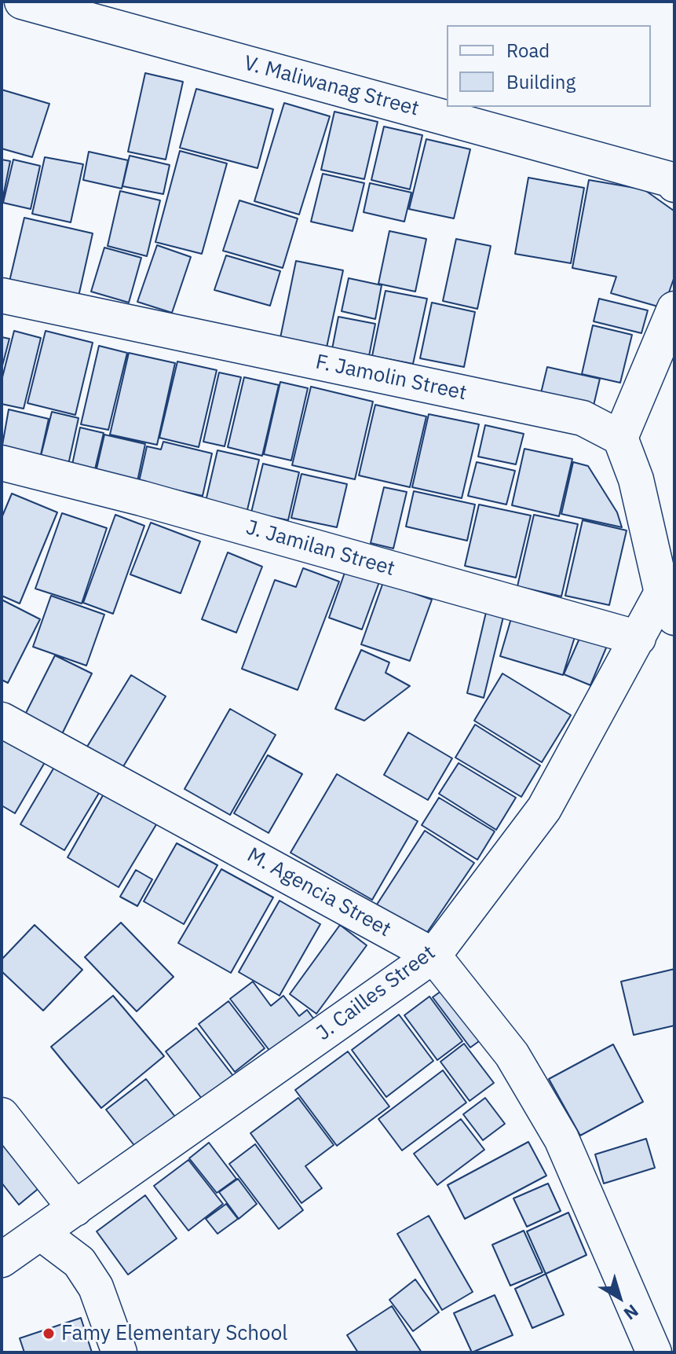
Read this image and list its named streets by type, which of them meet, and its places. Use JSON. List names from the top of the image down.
{
  "streets": {
    "street": [
      "V. Maliwanag Street",
      "F. Jamolin Street",
      "J. Jamilan Street",
      "M. Agencia Street",
      "J. Cailles Street"
    ]
  },
  "crossings": [
    ["J. Jamilan Street", "J. Cailles Street"],
    ["M. Agencia Street", "J. Cailles Street"]
  ],
  "places": ["Famy Elementary School"],
  "legend": ["Road", "Building"],
  "north": "bottom right"
}
